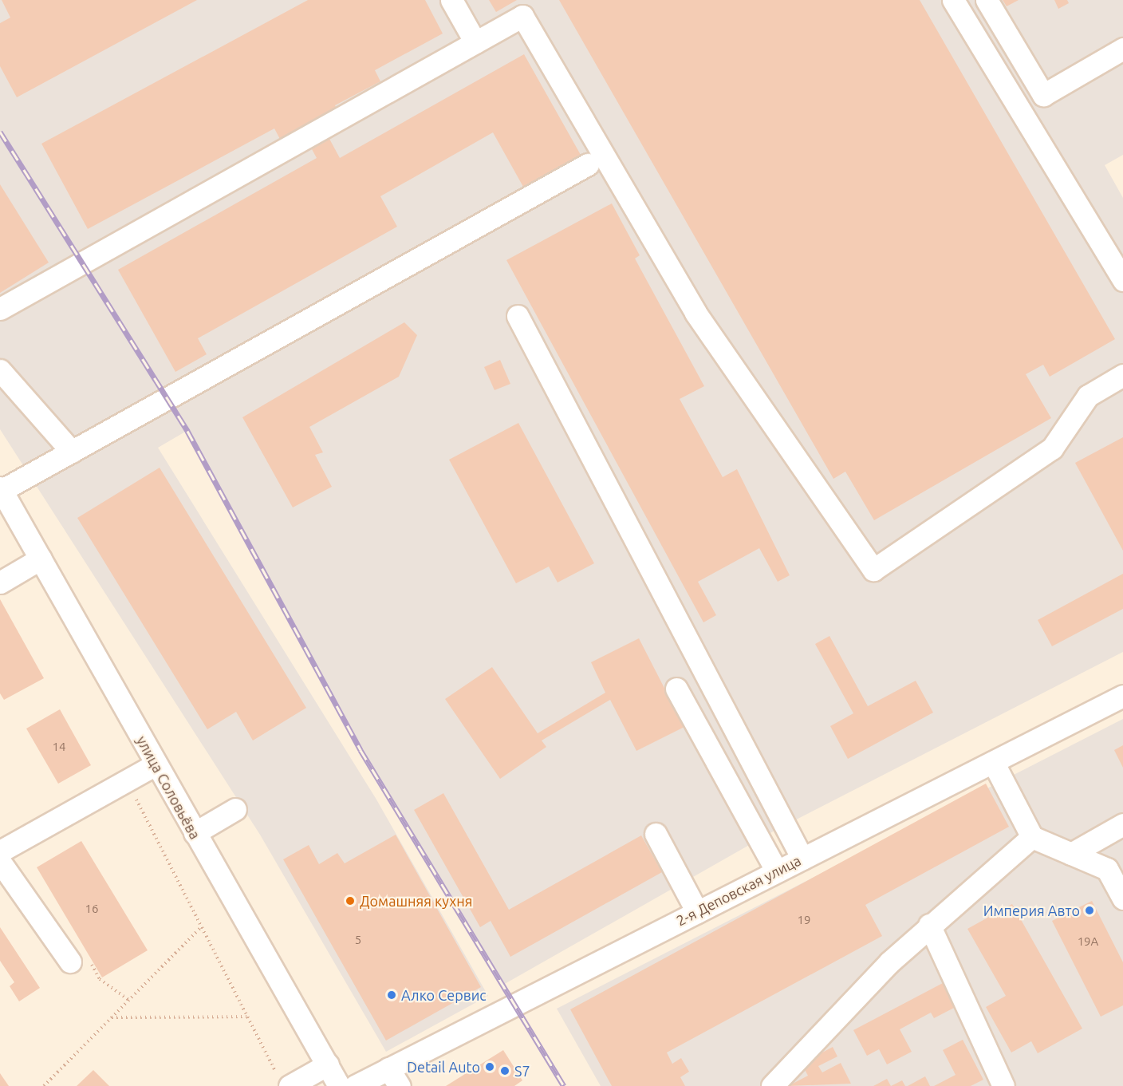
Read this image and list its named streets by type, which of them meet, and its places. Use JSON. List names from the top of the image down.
{
  "streets": {
    "street": ["улица Соловьёва", "2-я Деповская улица"]
  },
  "places": [
    "Домашняя кухня",
    "Империя Авто",
    "Алко Сервис",
    "Detail Auto",
    "S7"
  ],
  "house_numbers": [
    "14",
    "16",
    "19",
    "5",
    "19А"
  ]
}
